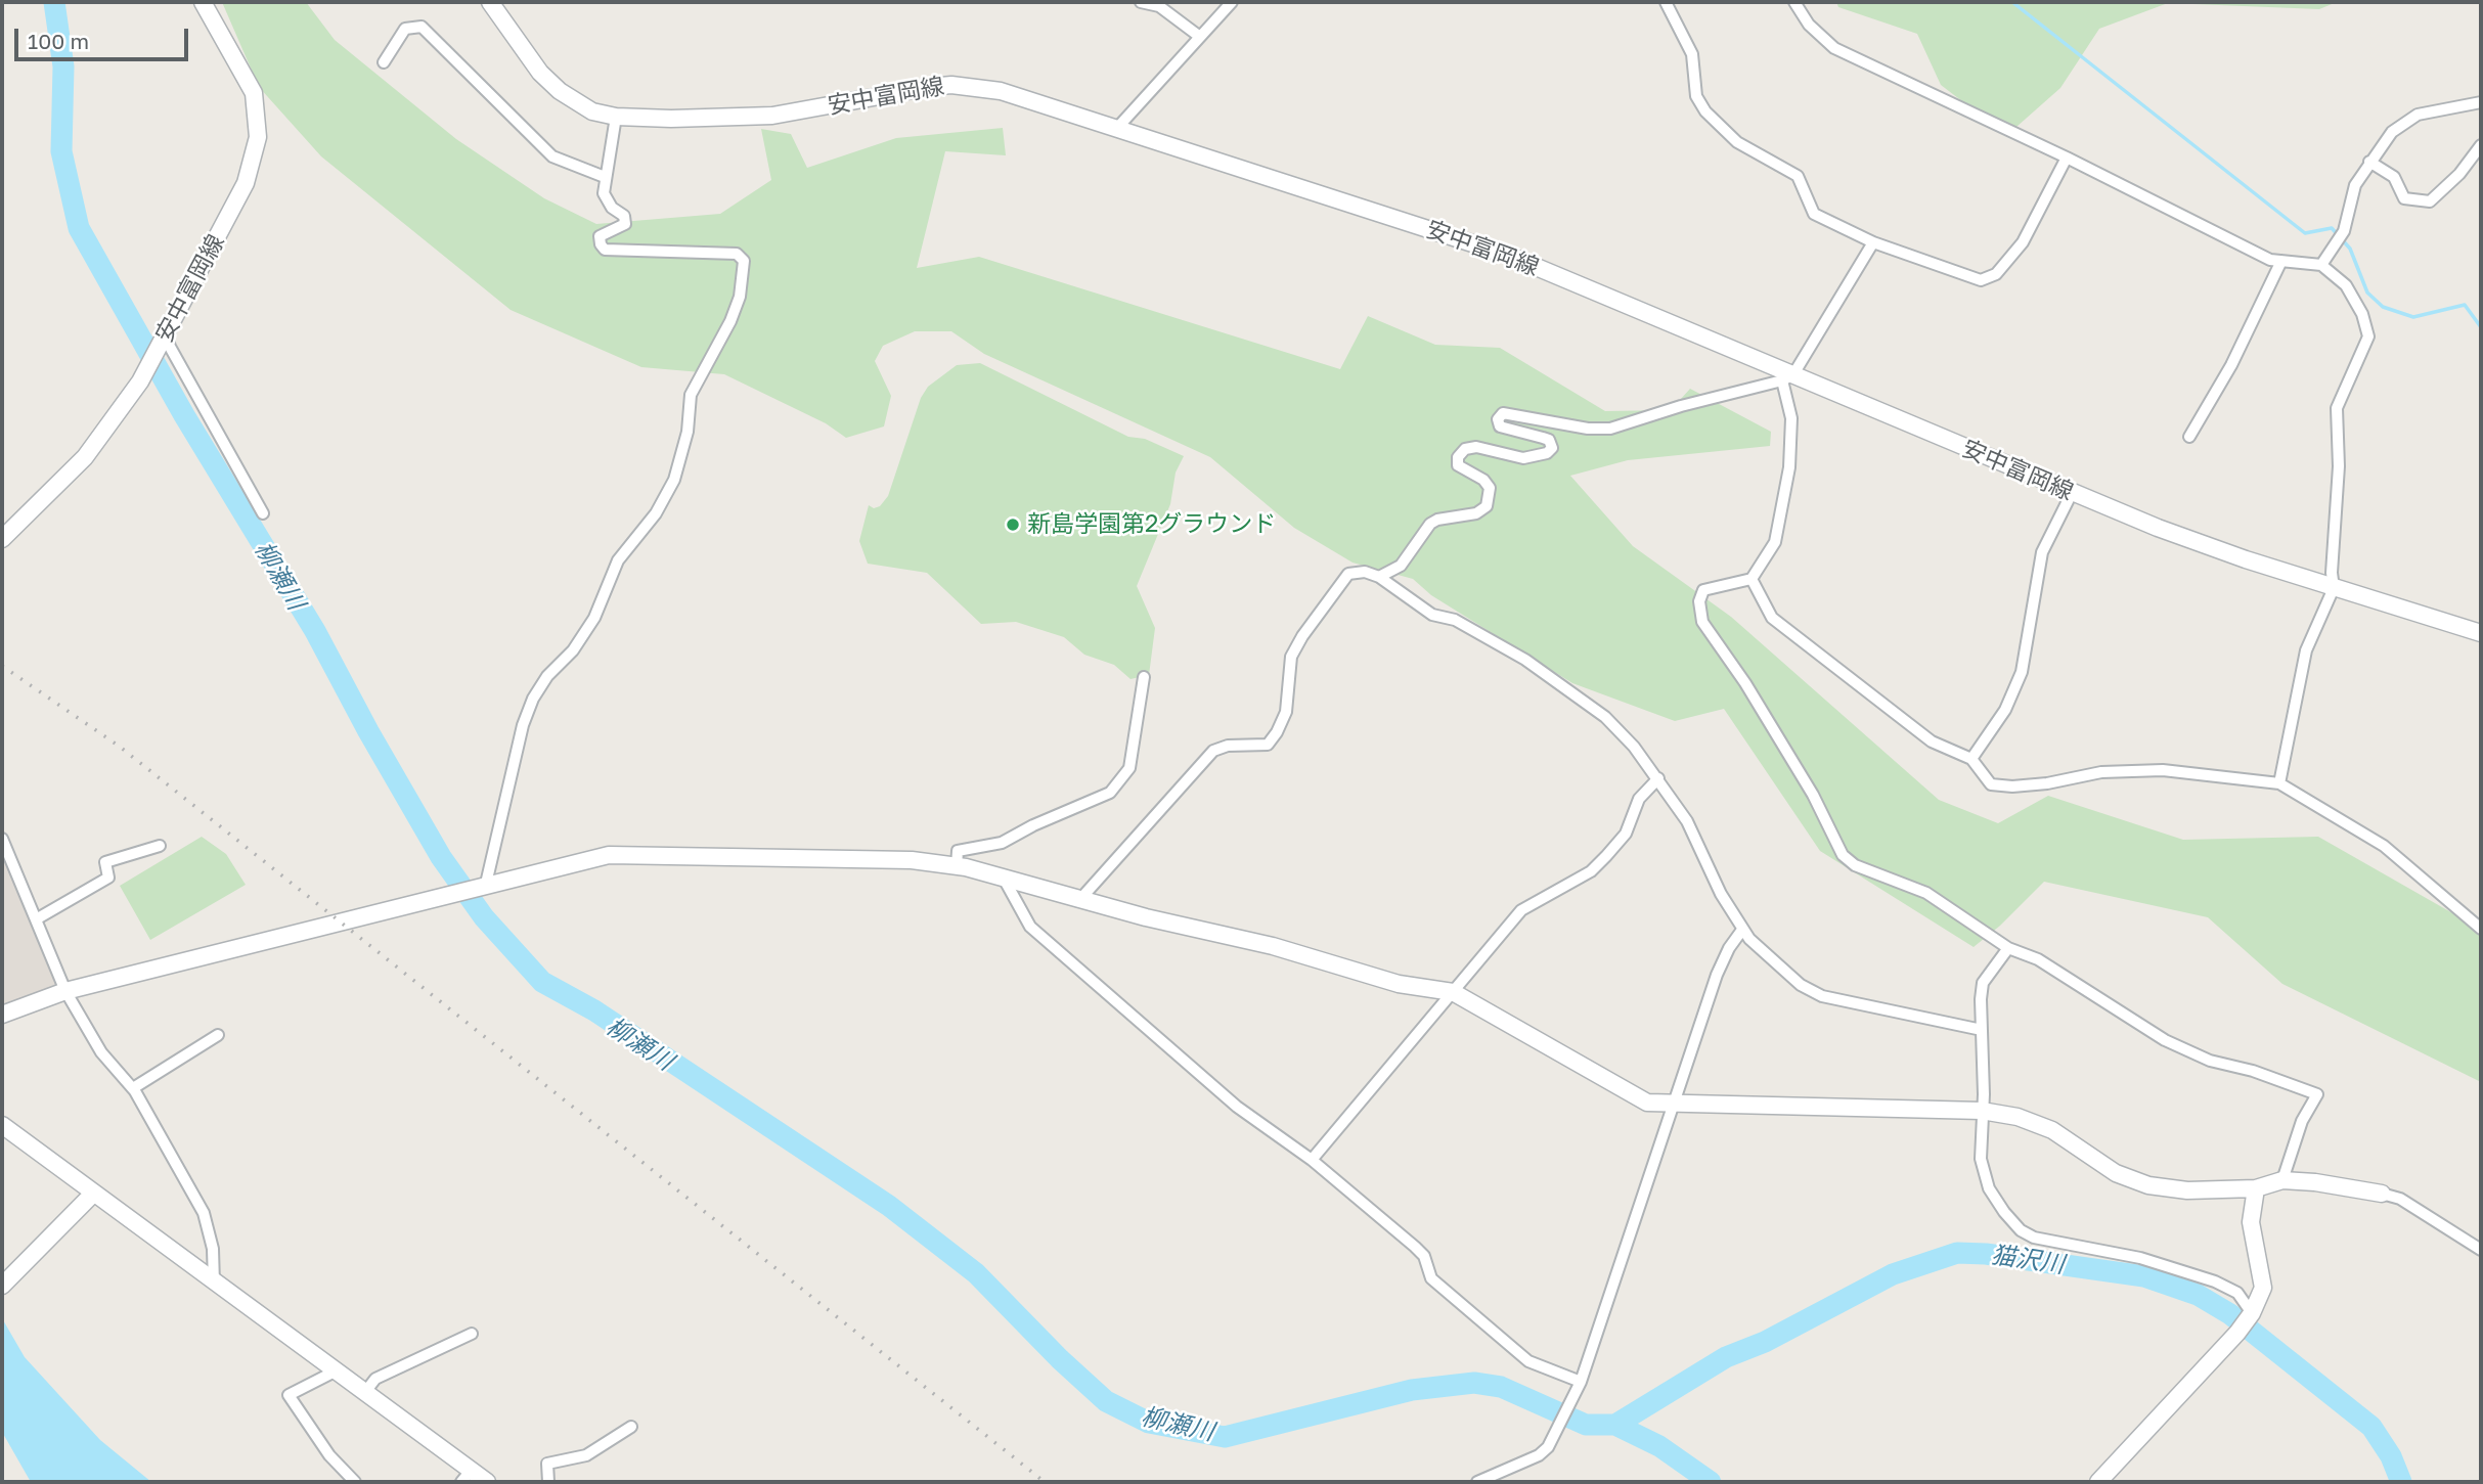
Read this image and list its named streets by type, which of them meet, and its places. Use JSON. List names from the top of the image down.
{
  "streets": {
    "street": ["安中富岡線"]
  },
  "water": ["柳瀬川", "猫沢川"],
  "places": ["新島学園第2グラウンド"],
  "scale_bar": "100 m"
}
